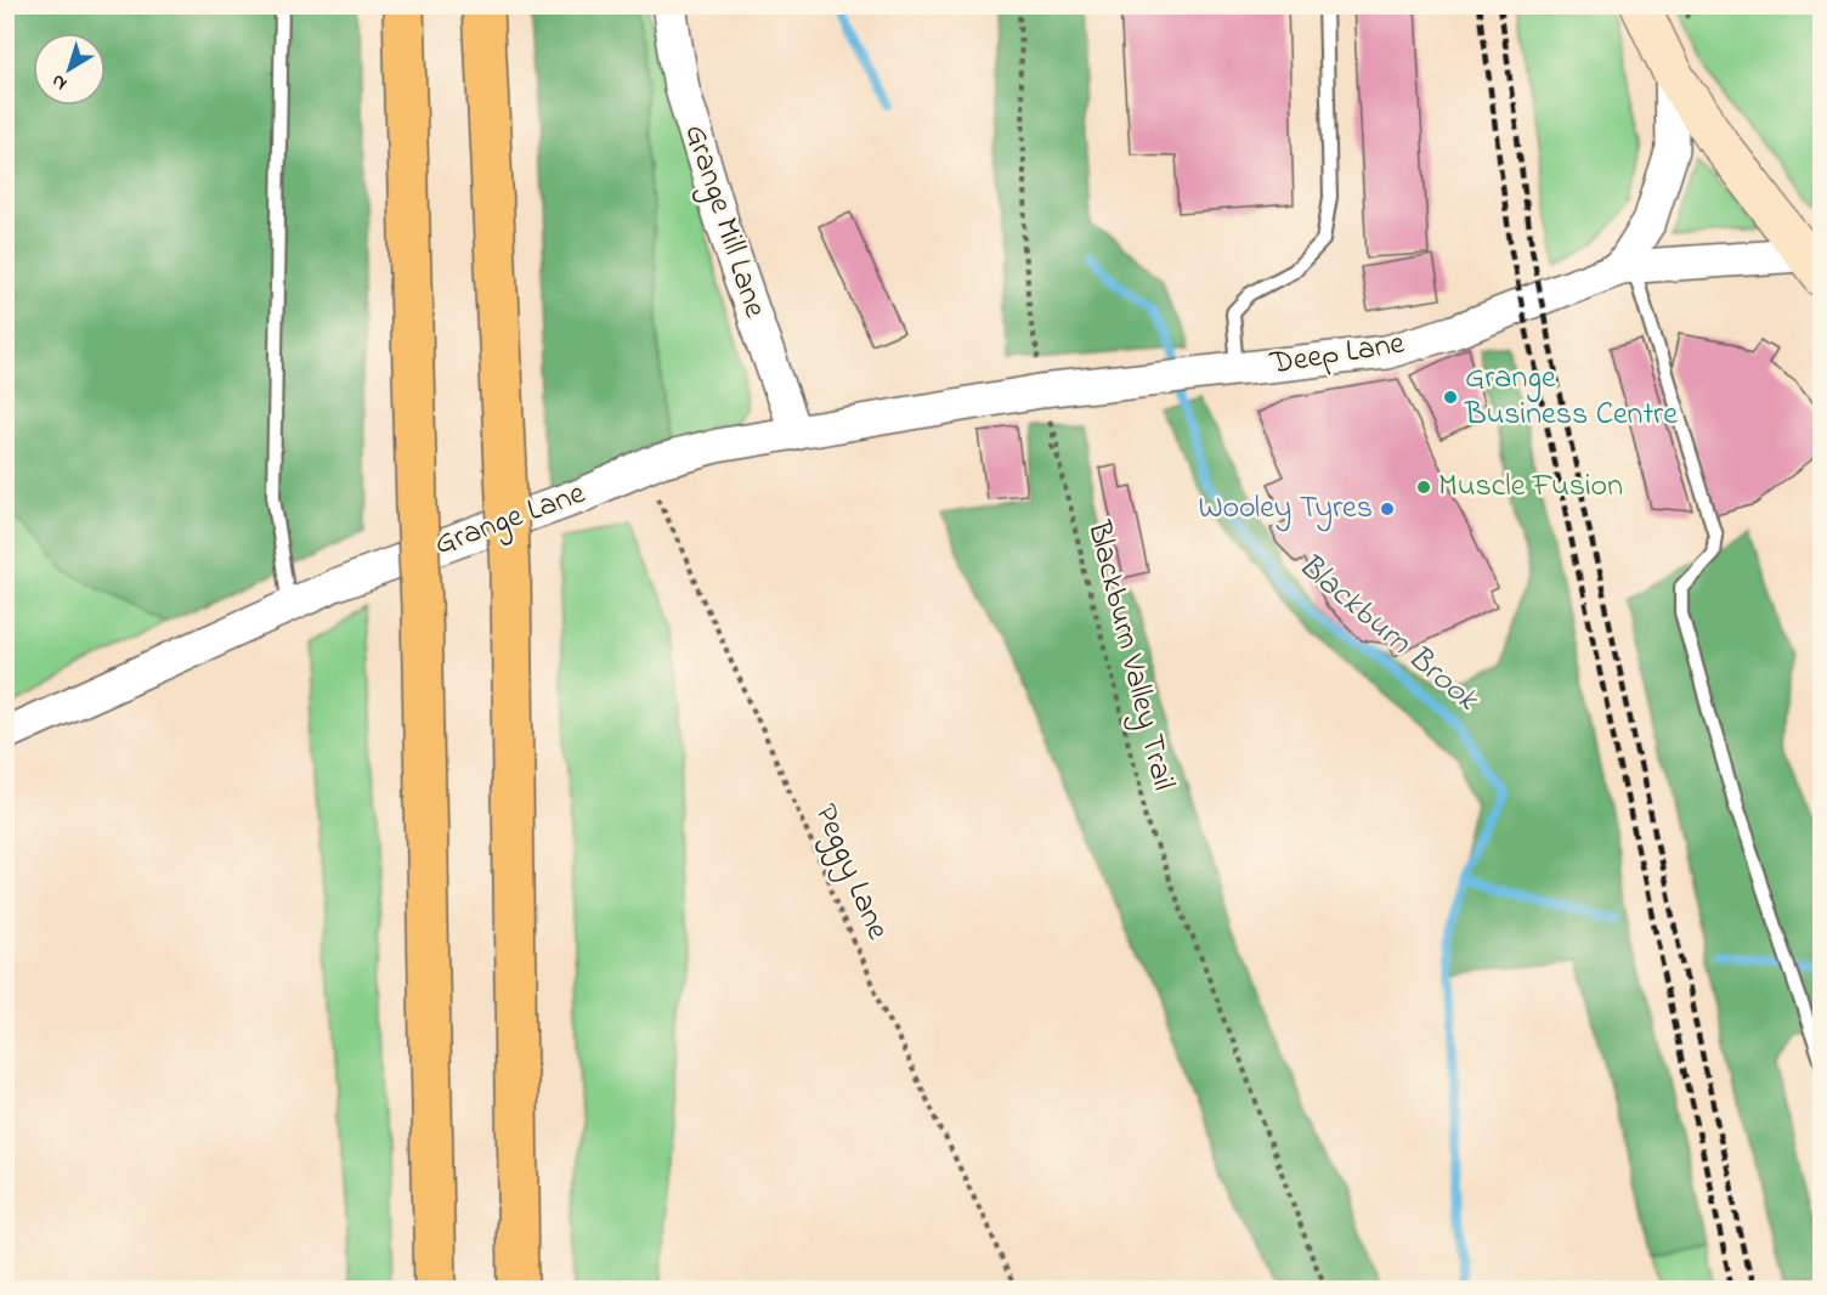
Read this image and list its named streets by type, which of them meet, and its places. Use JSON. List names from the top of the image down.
{
  "streets": {
    "street": ["Grange Mill Lane", "Deep Lane", "Grange Lane"],
    "path": ["Blackburn Valley Trail", "Peggy Lane"]
  },
  "crossings": [
    ["Grange Mill Lane", "Grange Lane"],
    ["Deep Lane", "Grange Lane"],
    ["Deep Lane", "Blackburn Valley Trail"],
    ["Grange Lane", "Blackburn Valley Trail"],
    ["Grange Lane", "Peggy Lane"]
  ],
  "water": ["Blackburn Brook"],
  "places": ["Grange Business Centre", "Muscle Fusion", "Wooley Tyres"],
  "north": "bottom left"
}
